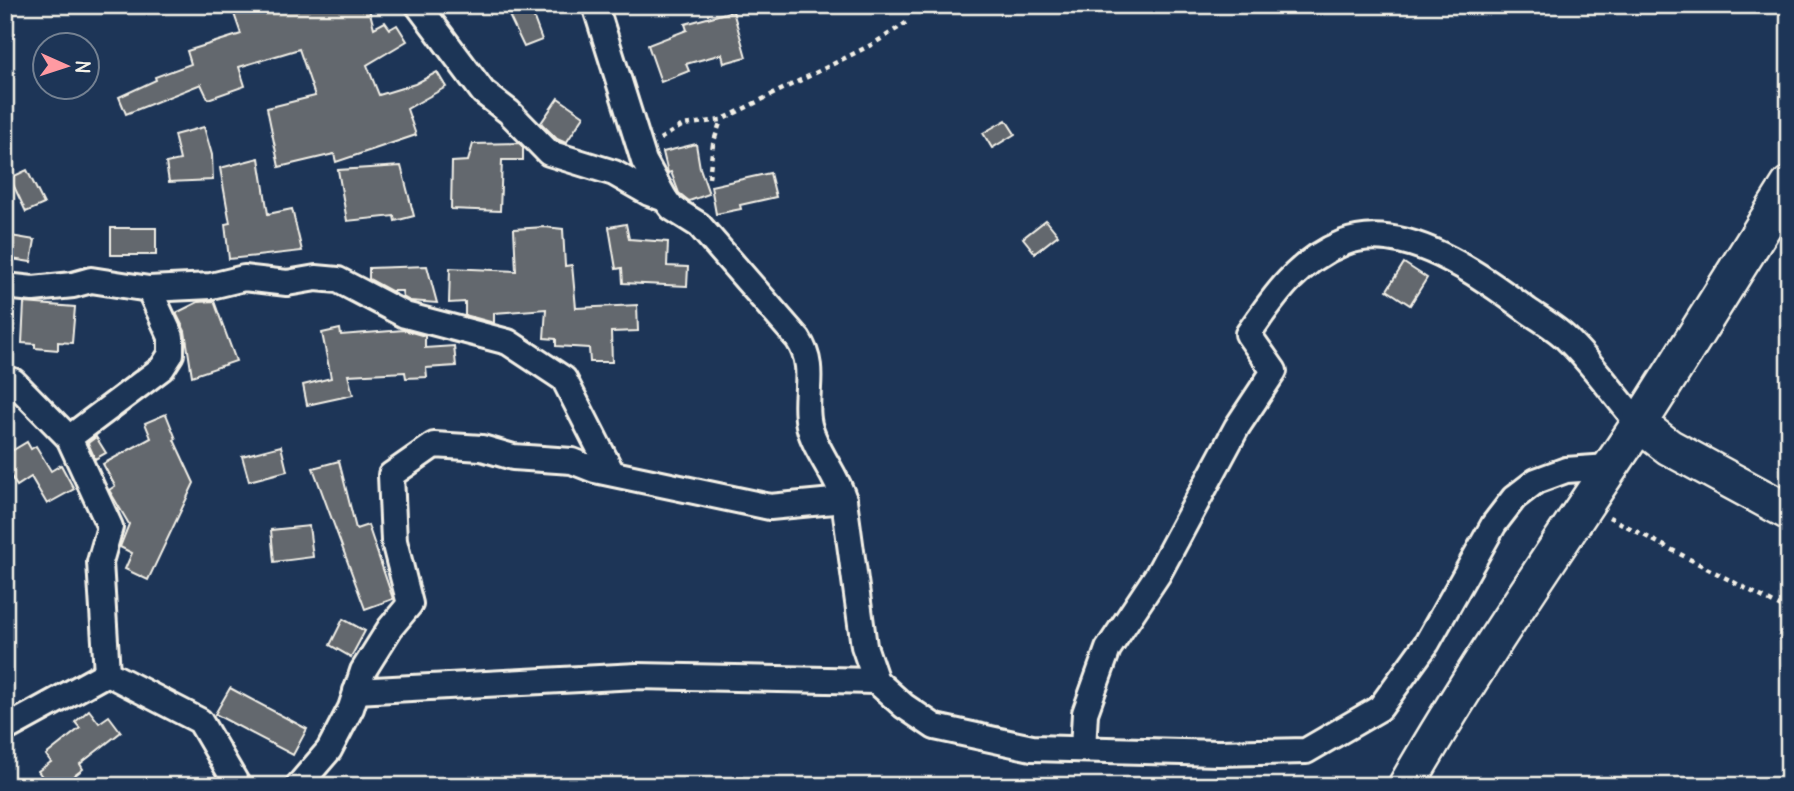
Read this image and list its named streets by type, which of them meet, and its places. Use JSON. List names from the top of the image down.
{
  "north": "right"
}
